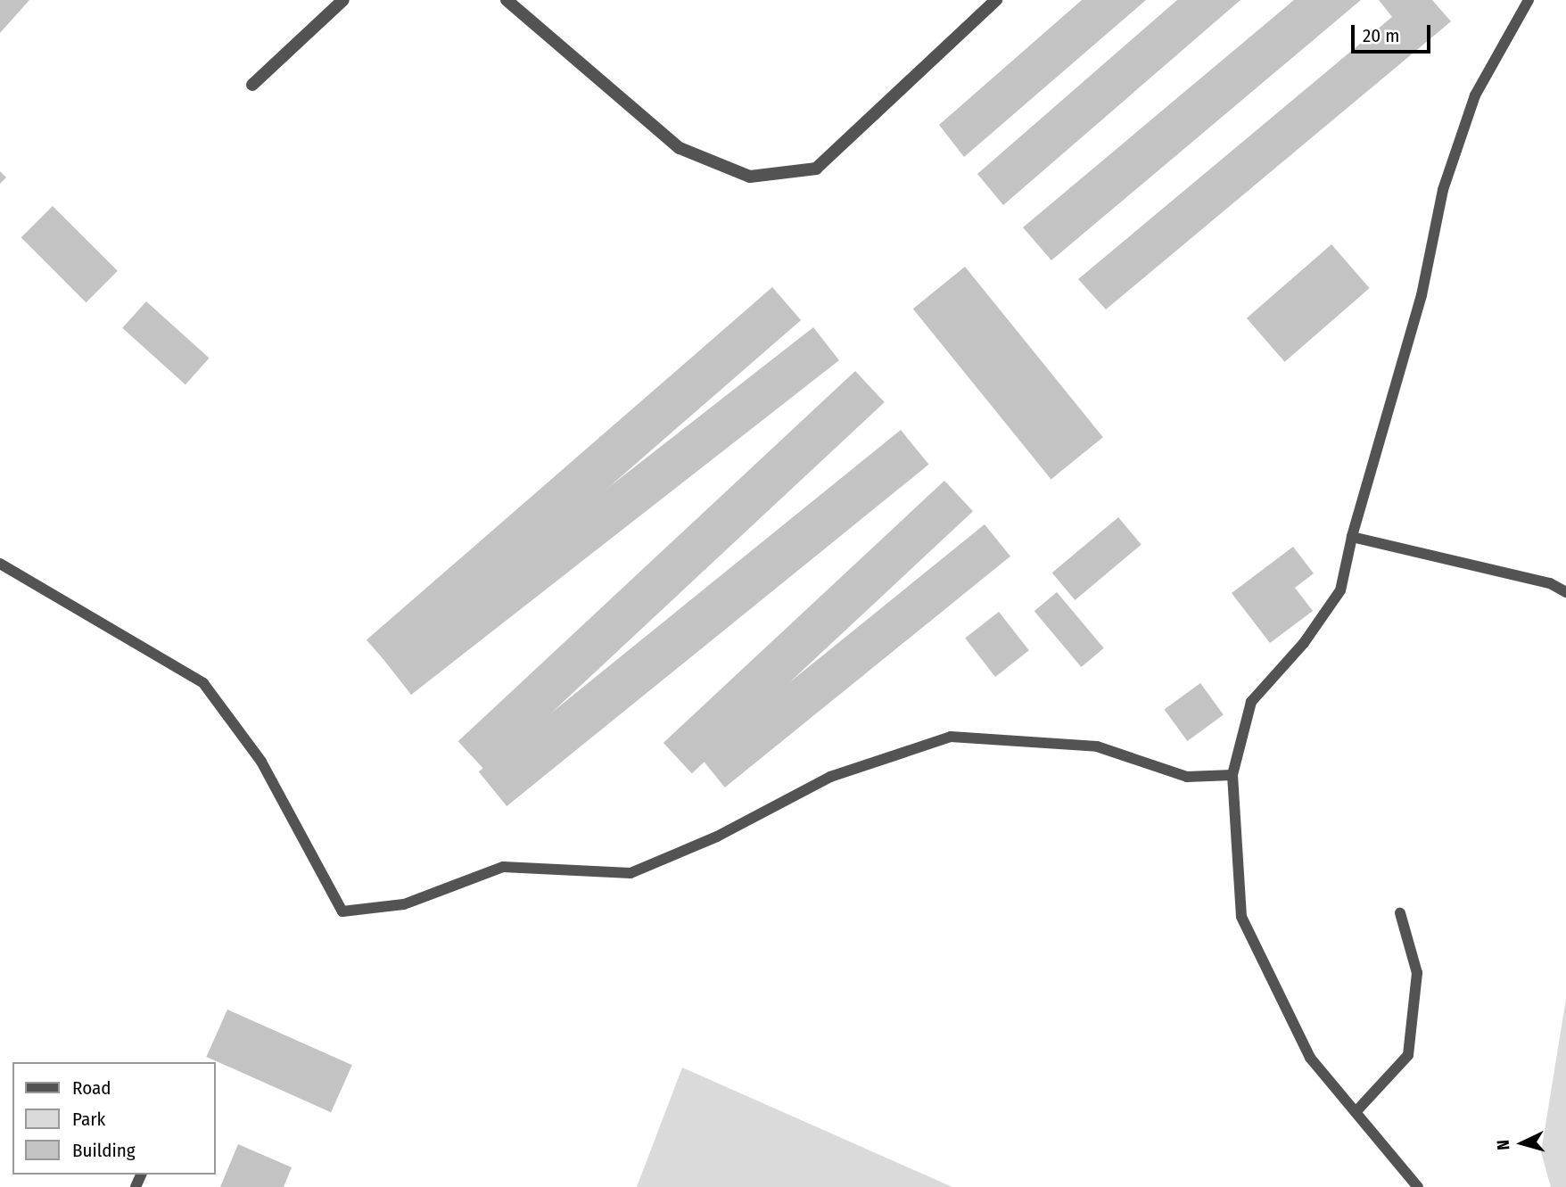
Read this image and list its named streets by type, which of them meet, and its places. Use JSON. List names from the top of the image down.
{
  "legend": ["Road", "Park", "Building"],
  "scale_bar": "20 m",
  "north": "left"
}
